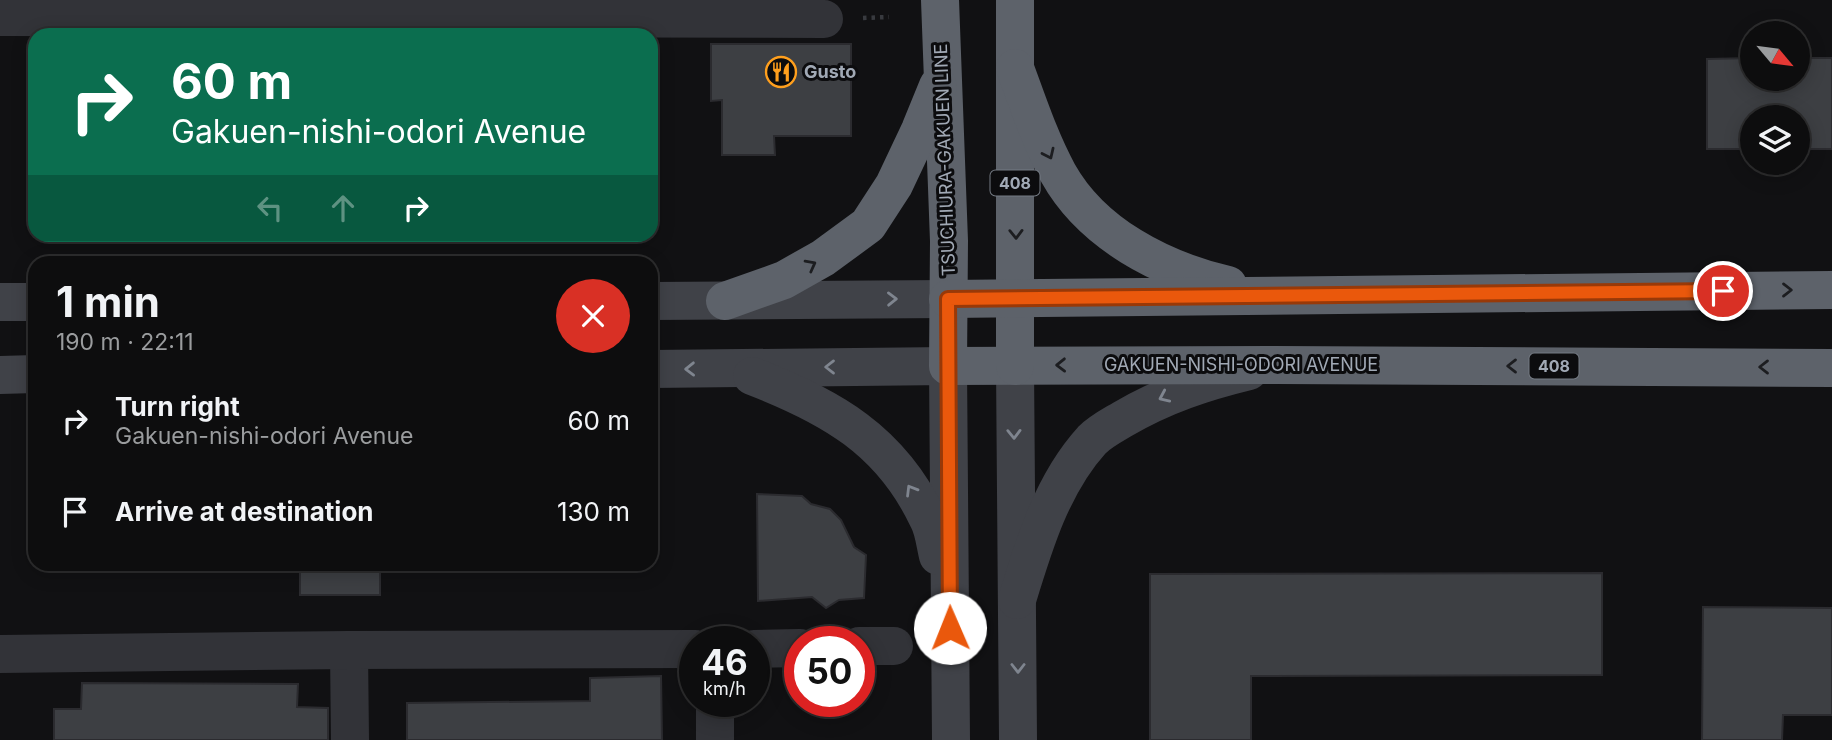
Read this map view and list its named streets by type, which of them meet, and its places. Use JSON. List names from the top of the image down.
{
  "streets": {
    "highway": ["TSUCHIURA-GAKUEN LINE", "408", "GAKUEN-NISHI-ODORI AVENUE"]
  },
  "crossings": [
    ["TSUCHIURA-GAKUEN LINE", "GAKUEN-NISHI-ODORI AVENUE"],
    ["408", "GAKUEN-NISHI-ODORI AVENUE"]
  ],
  "places": {
    "restaurant": ["Gusto"]
  },
  "north": "bottom right",
  "page": {
    "turn": ["60 m", "Gakuen-nishi-odori Avenue"],
    "heading": ["1 min", "190 m · 22:11"],
    "list": [
      {
        "name": "Turn right",
        "note": "Gakuen-nishi-odori Avenue",
        "value": "60 m"
      },
      {
        "name": "Arrive at destination",
        "value": "130 m"
      }
    ],
    "speed": "46 km/h",
    "limit": "50"
  }
}
